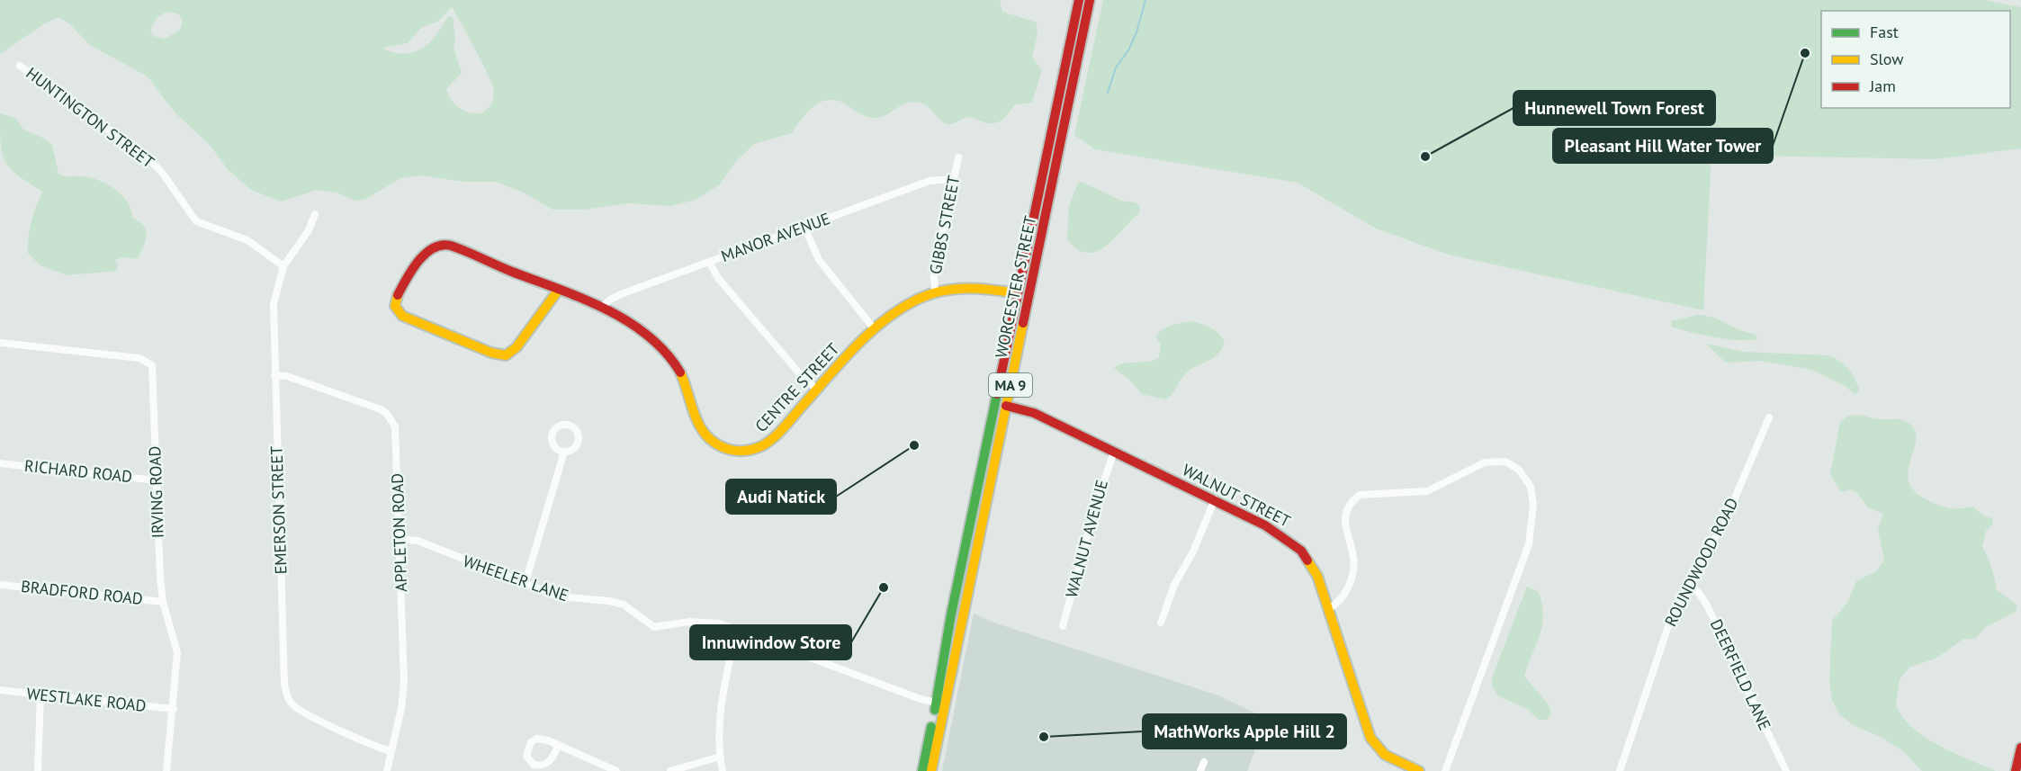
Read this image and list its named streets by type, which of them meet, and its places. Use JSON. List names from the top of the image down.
{
  "streets": {
    "main road": [
      "WORCESTER STREET",
      "MA 9",
      "CENTRE STREET",
      "WALNUT STREET"
    ],
    "street": [
      "HUNTINGTON STREET",
      "GIBBS STREET",
      "MANOR AVENUE",
      "RICHARD ROAD",
      "IRVING ROAD",
      "EMERSON STREET",
      "APPLETON ROAD",
      "WALNUT AVENUE",
      "ROUNDWOOD ROAD",
      "WHEELER LANE",
      "BRADFORD ROAD",
      "DEERFIELD LANE",
      "WESTLAKE ROAD"
    ]
  },
  "crossings": [
    ["HUNTINGTON STREET", "EMERSON STREET"],
    ["GIBBS STREET", "MANOR AVENUE"],
    ["GIBBS STREET", "CENTRE STREET"],
    ["MANOR AVENUE", "CENTRE STREET"],
    ["WORCESTER STREET", "CENTRE STREET"],
    ["WORCESTER STREET", "WALNUT STREET"],
    ["WORCESTER STREET", "WHEELER LANE"],
    ["RICHARD ROAD", "IRVING ROAD"],
    ["IRVING ROAD", "BRADFORD ROAD"],
    ["IRVING ROAD", "WESTLAKE ROAD"],
    ["WALNUT STREET", "WALNUT AVENUE"],
    ["EMERSON STREET", "APPLETON ROAD"],
    ["APPLETON ROAD", "WHEELER LANE"],
    ["ROUNDWOOD ROAD", "DEERFIELD LANE"]
  ],
  "places": [
    "Pleasant Hill Water Tower",
    "Hunnewell Town Forest",
    "Audi Natick",
    "Innuwindow Store",
    "MathWorks Apple Hill 2"
  ],
  "legend": ["Fast", "Slow", "Jam"]
}
